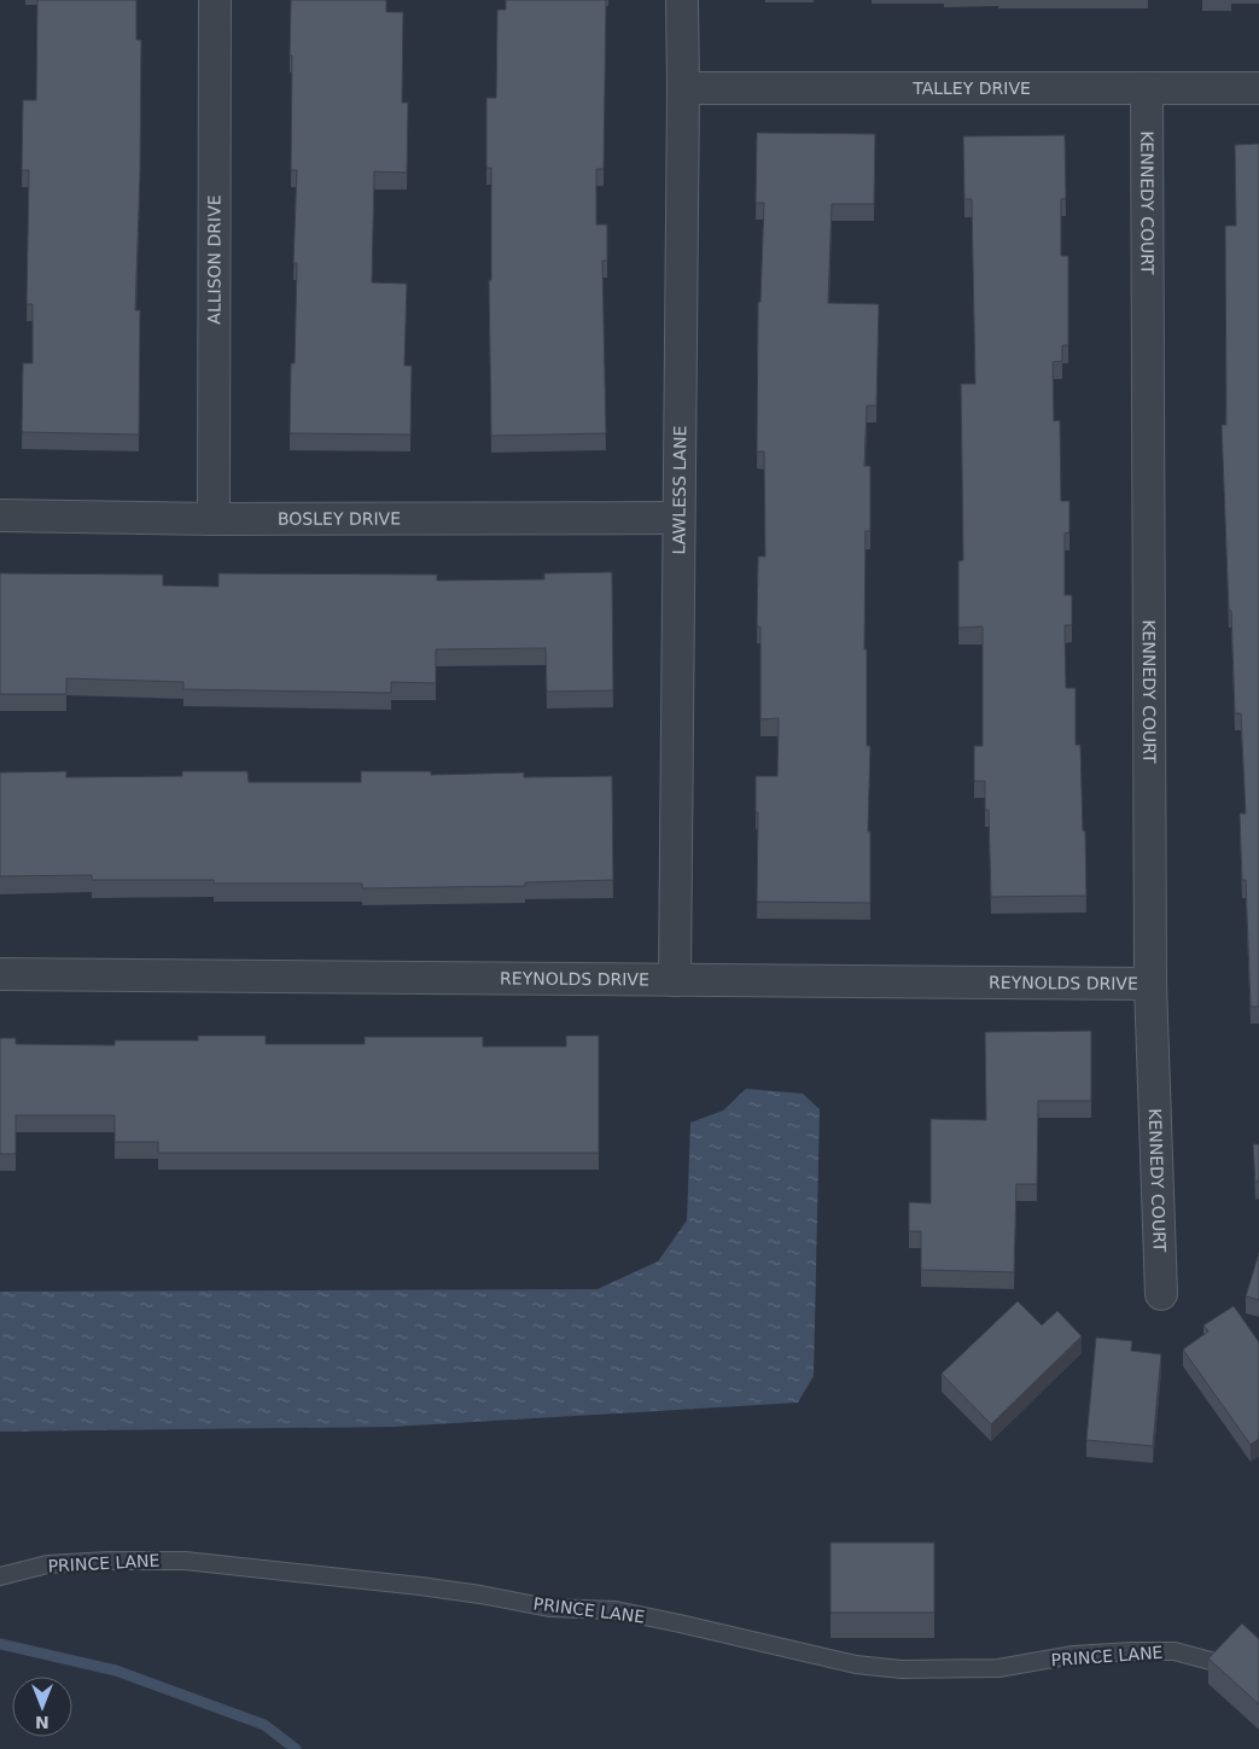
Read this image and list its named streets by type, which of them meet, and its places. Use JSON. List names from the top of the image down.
{
  "streets": {
    "street": [
      "TALLEY DRIVE",
      "KENNEDY COURT",
      "ALLISON DRIVE",
      "LAWLESS LANE",
      "BOSLEY DRIVE",
      "REYNOLDS DRIVE"
    ],
    "lane": ["PRINCE LANE"]
  },
  "crossings": [
    ["TALLEY DRIVE", "KENNEDY COURT"],
    ["TALLEY DRIVE", "LAWLESS LANE"],
    ["KENNEDY COURT", "REYNOLDS DRIVE"],
    ["ALLISON DRIVE", "BOSLEY DRIVE"],
    ["LAWLESS LANE", "BOSLEY DRIVE"],
    ["LAWLESS LANE", "REYNOLDS DRIVE"]
  ],
  "north": "bottom"
}
